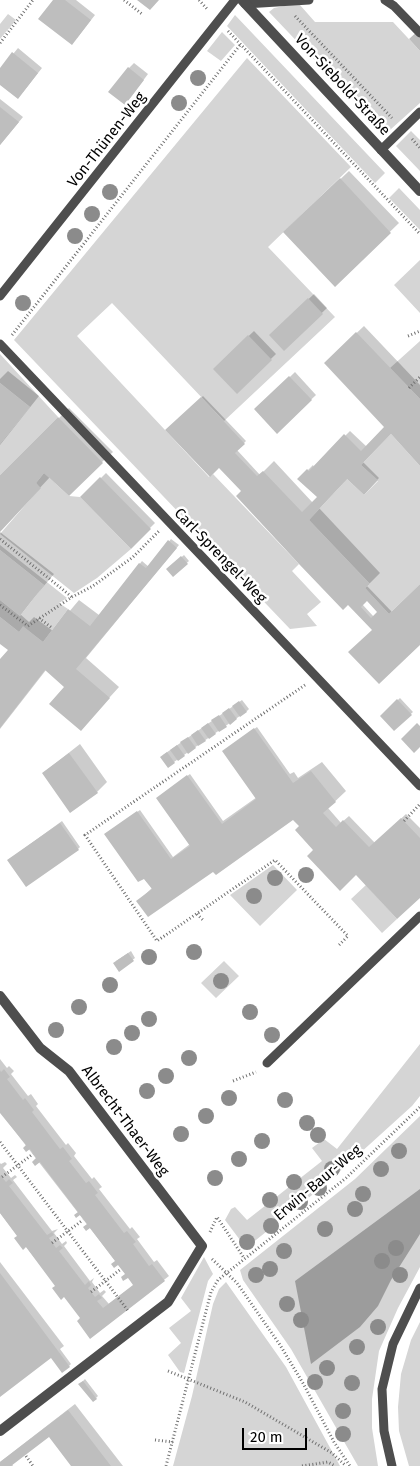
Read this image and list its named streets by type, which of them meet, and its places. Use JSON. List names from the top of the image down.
{
  "streets": {
    "street": ["Von-Siebold-Straße", "Albrecht-Thaer-Weg"],
    "lane": ["Von-Thünen-Weg", "Carl-Sprengel-Weg"],
    "path": ["Erwin-Baur-Weg"]
  },
  "crossings": [
    ["Von-Siebold-Straße", "Von-Thünen-Weg"]
  ],
  "scale_bar": "20 m"
}
